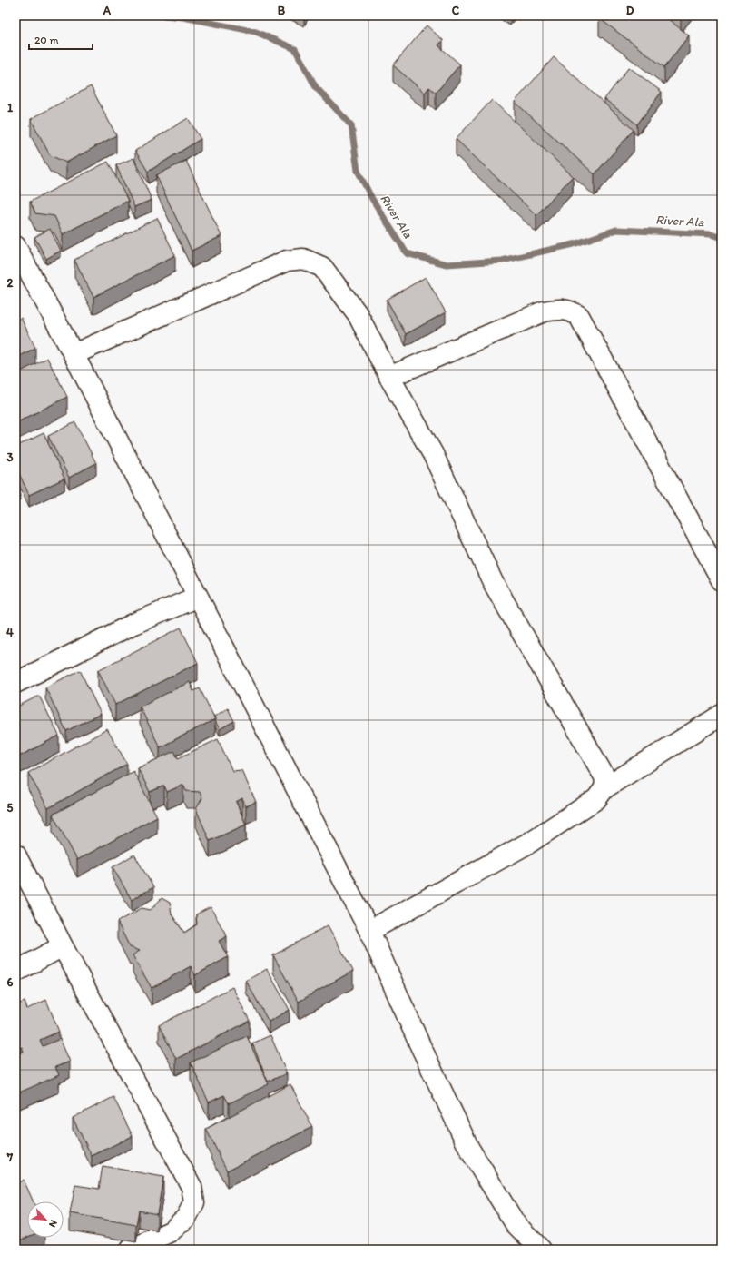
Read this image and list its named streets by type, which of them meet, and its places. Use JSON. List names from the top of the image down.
{
  "water": ["River Ala"],
  "scale_bar": "20 m",
  "north": "bottom right",
  "grid": {
    "columns": [
      "A",
      "B",
      "C",
      "D"
    ],
    "rows": [
      "1",
      "2",
      "3",
      "4",
      "5",
      "6",
      "7"
    ]
  }
}
